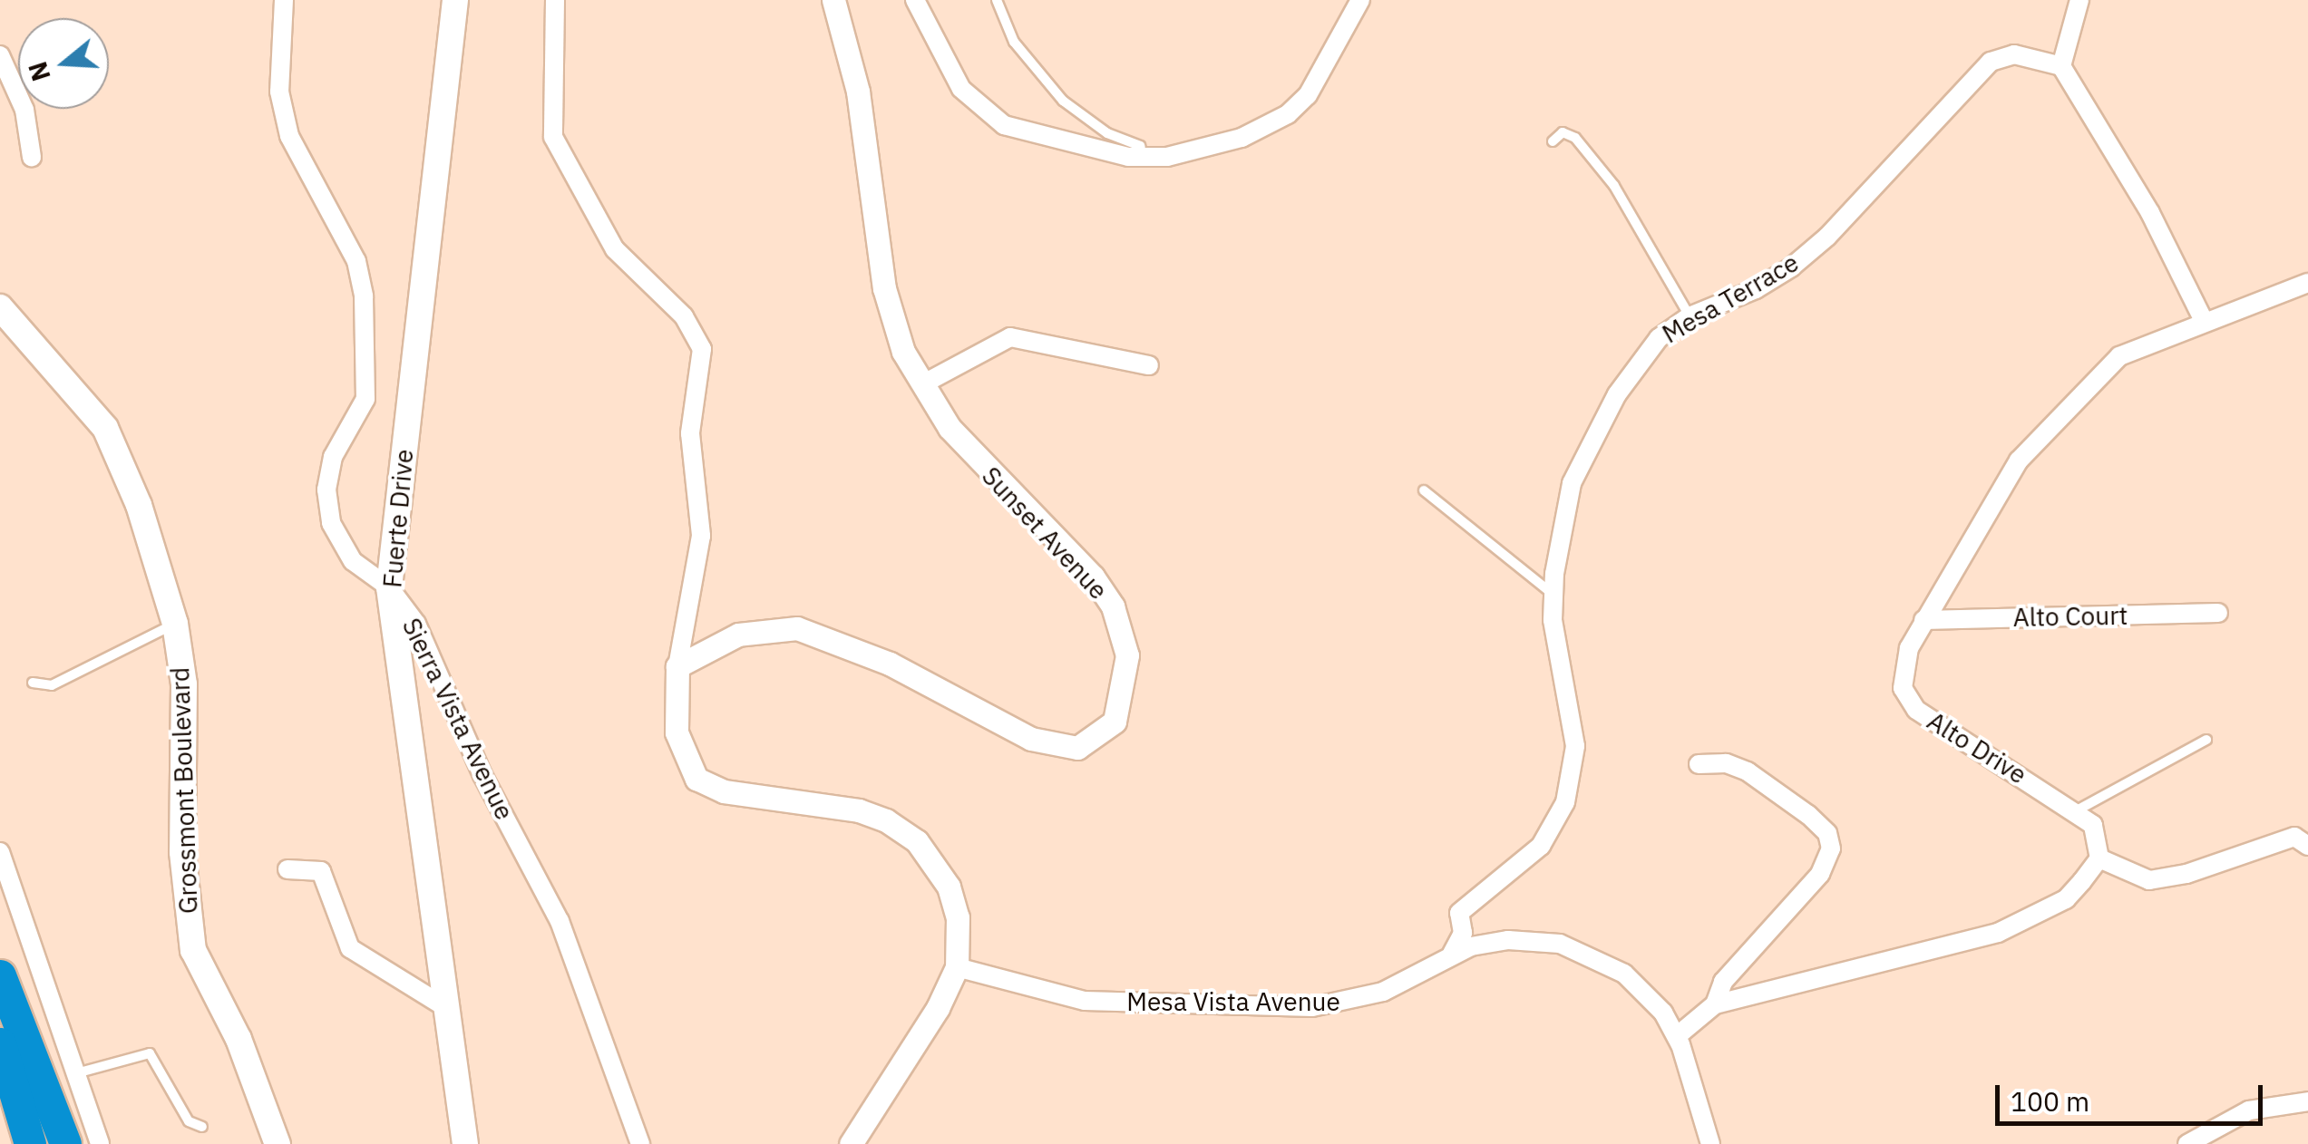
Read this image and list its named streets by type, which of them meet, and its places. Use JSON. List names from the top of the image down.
{
  "streets": {
    "main road": ["Fuerte Drive", "Grossmont Boulevard"],
    "street": [
      "Mesa Terrace",
      "Sunset Avenue",
      "Alto Court",
      "Sierra Vista Avenue",
      "Alto Drive",
      "Mesa Vista Avenue"
    ]
  },
  "crossings": [
    ["Mesa Terrace", "Mesa Vista Avenue"],
    ["Fuerte Drive", "Sierra Vista Avenue"],
    ["Alto Court", "Alto Drive"]
  ],
  "scale_bar": "100 m",
  "north": "left"
}
